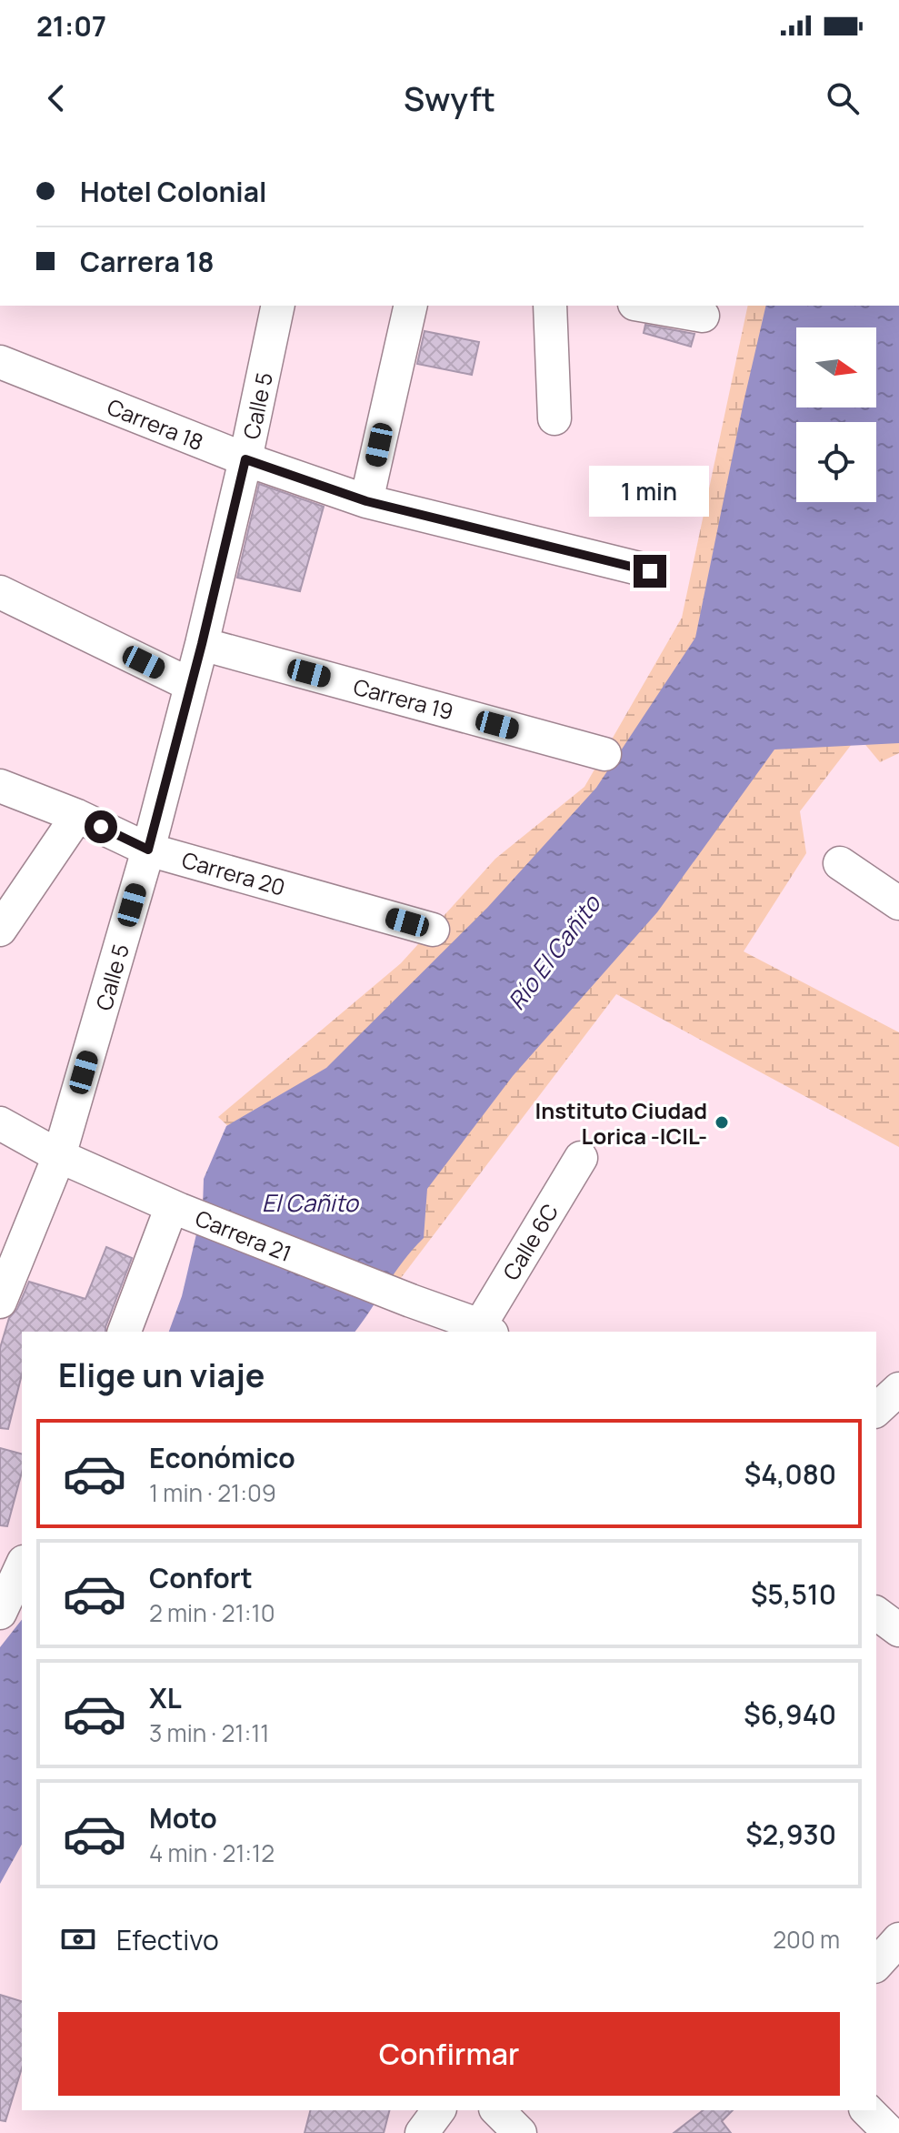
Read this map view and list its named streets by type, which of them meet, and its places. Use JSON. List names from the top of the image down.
{
  "streets": {
    "street": [
      "Calle 5",
      "Carrera 18",
      "Carrera 19",
      "Carrera 20",
      "Carrera 21",
      "Calle 6C"
    ]
  },
  "crossings": [
    ["Calle 5", "Carrera 18"],
    ["Calle 5", "Carrera 19"],
    ["Calle 5", "Carrera 20"],
    ["Calle 5", "Carrera 21"],
    ["Carrera 21", "Calle 6C"]
  ],
  "water": ["Río El Cañito", "El Cañito"],
  "places": ["Instituto Ciudad Lorica -ICIL-"],
  "north": "right",
  "page": {
    "status": "21:07",
    "header": "Swyft",
    "banner": ["Hotel Colonial", "Carrera 18"],
    "bubble": "1 min",
    "heading": "Elige un viaje",
    "list": [
      {
        "name": "Económico",
        "note": "1 min · 21:09",
        "value": "$4,080"
      },
      {
        "name": "Confort",
        "note": "2 min · 21:10",
        "value": "$5,510"
      },
      {
        "name": "XL",
        "note": "3 min · 21:11",
        "value": "$6,940"
      },
      {
        "name": "Moto",
        "note": "4 min · 21:12",
        "value": "$2,930"
      }
    ],
    "pay": ["Efectivo", "200 m"],
    "buttons": "Confirmar"
  }
}
